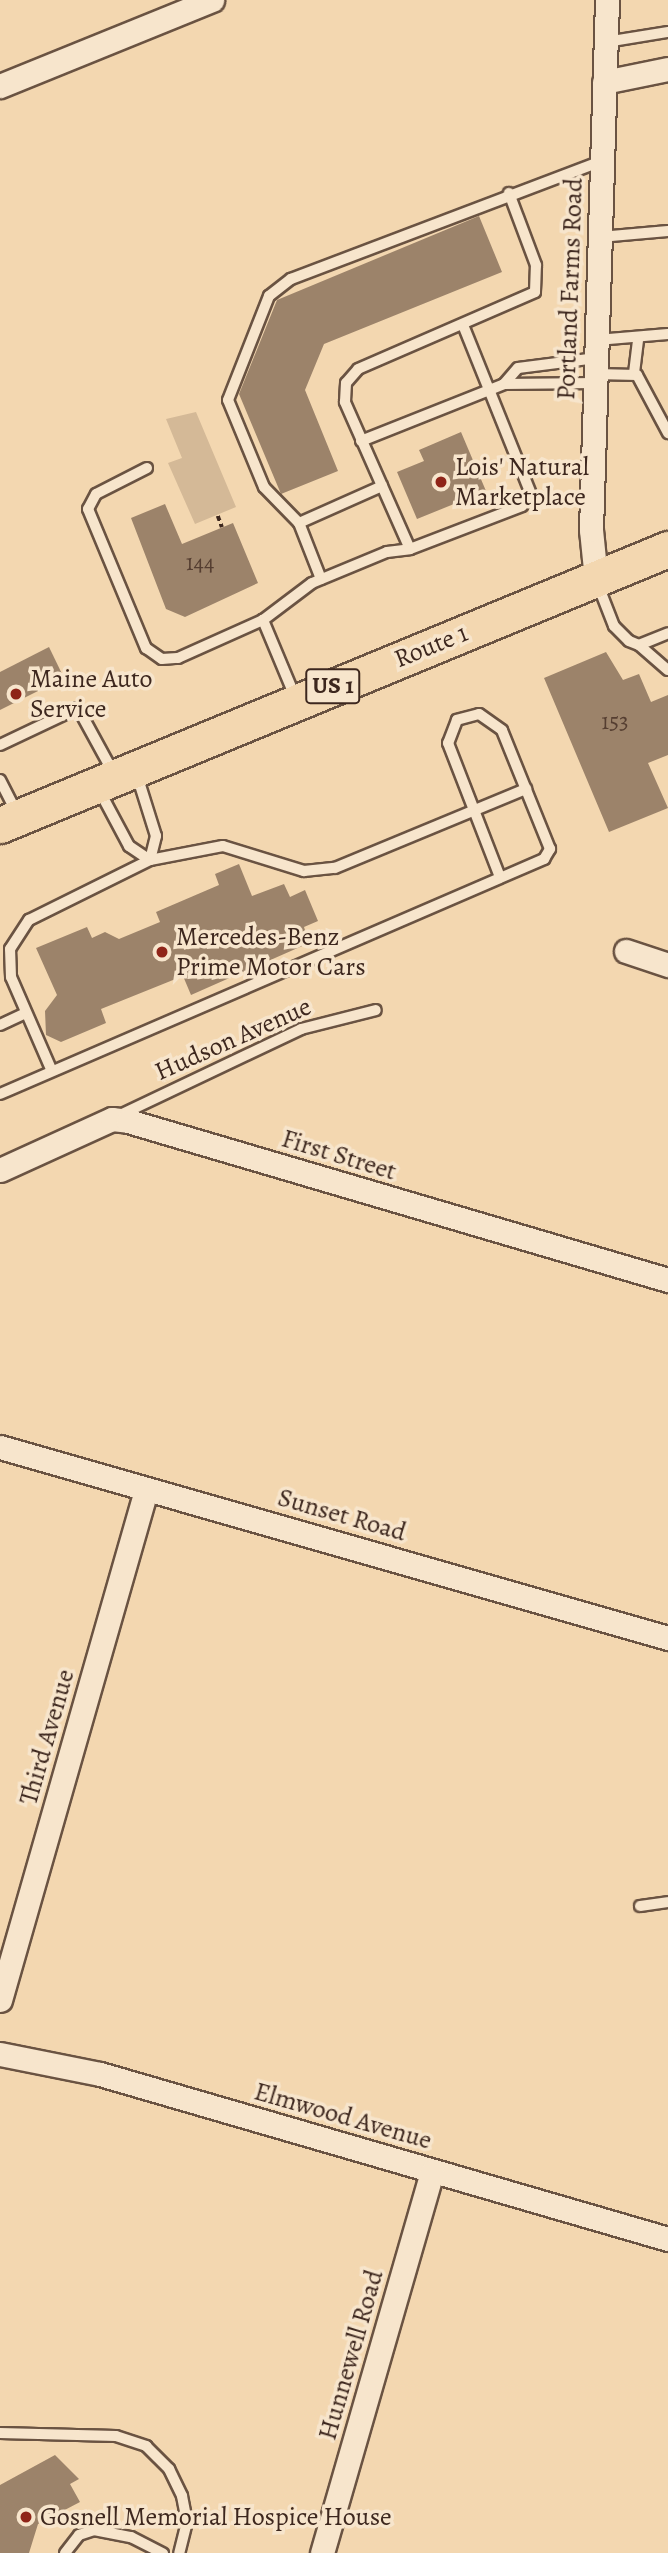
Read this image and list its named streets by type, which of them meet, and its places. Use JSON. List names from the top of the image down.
{
  "streets": {
    "main road": ["Route 1", "US 1"],
    "street": [
      "Portland Farms Road",
      "First Street",
      "Sunset Road",
      "Third Avenue",
      "Elmwood Avenue",
      "Hunnewell Road"
    ],
    "lane": ["Hudson Avenue"]
  },
  "crossings": [
    ["Portland Farms Road", "Route 1"],
    ["Hudson Avenue", "First Street"],
    ["Sunset Road", "Third Avenue"],
    ["Elmwood Avenue", "Hunnewell Road"]
  ],
  "places": [
    "Lois' Natural Marketplace",
    "Maine Auto Service",
    "Mercedes-Benz Prime Motor Cars",
    "Gosnell Memorial Hospice House"
  ],
  "house_numbers": ["144", "153"]
}
